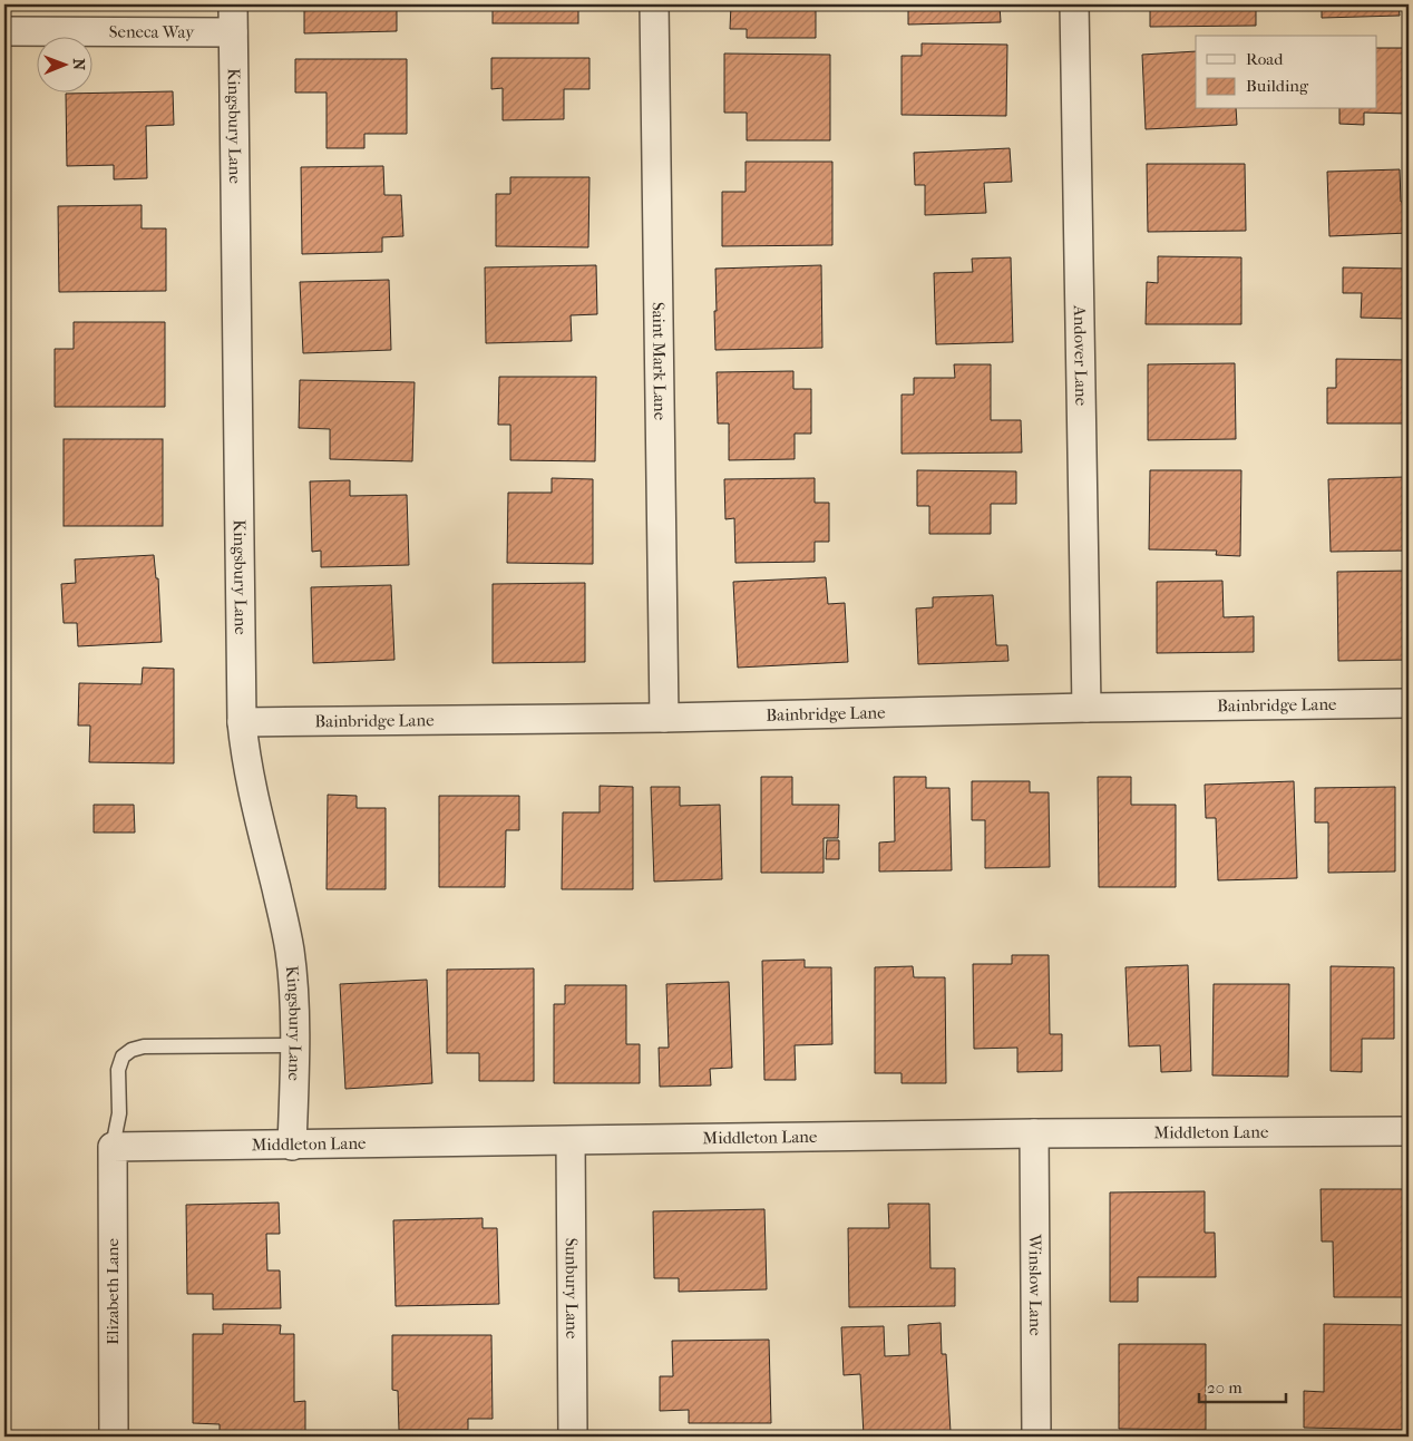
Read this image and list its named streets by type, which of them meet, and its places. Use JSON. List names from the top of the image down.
{
  "streets": {
    "street": [
      "Seneca Way",
      "Kingsbury Lane",
      "Andover Lane",
      "Saint Mark Lane",
      "Bainbridge Lane",
      "Middleton Lane",
      "Winslow Lane",
      "Sunbury Lane",
      "Elizabeth Lane"
    ]
  },
  "crossings": [
    ["Seneca Way", "Kingsbury Lane"],
    ["Kingsbury Lane", "Bainbridge Lane"],
    ["Kingsbury Lane", "Middleton Lane"],
    ["Andover Lane", "Bainbridge Lane"],
    ["Saint Mark Lane", "Bainbridge Lane"],
    ["Middleton Lane", "Winslow Lane"],
    ["Middleton Lane", "Sunbury Lane"],
    ["Middleton Lane", "Elizabeth Lane"]
  ],
  "legend": ["Road", "Building"],
  "scale_bar": "20 m",
  "north": "right"
}
